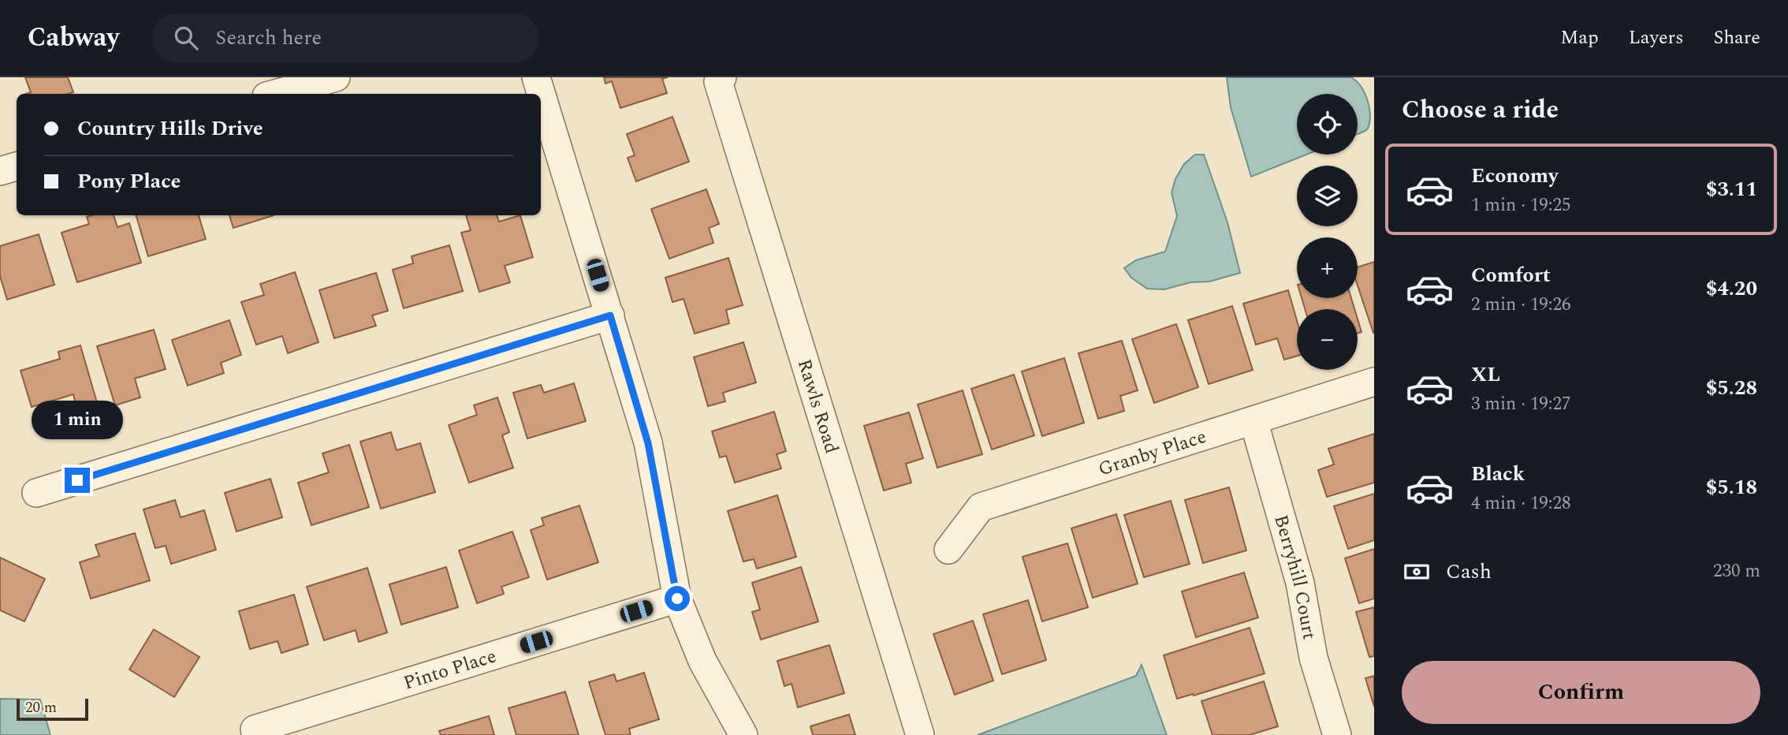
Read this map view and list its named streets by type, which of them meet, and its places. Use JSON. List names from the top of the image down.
{
  "streets": {
    "street": [
      "Rawls Road",
      "Granby Place",
      "Berryhill Court",
      "Pinto Place"
    ]
  },
  "crossings": [
    ["Granby Place", "Berryhill Court"]
  ],
  "scale_bar": "20 m",
  "page": {
    "header": "Cabway",
    "search": "Search here",
    "nav": ["Map", "Layers", "Share"],
    "heading": "Choose a ride",
    "map_buttons": ["+", "−"],
    "banner": ["Country Hills Drive", "Pony Place"],
    "list": [
      {
        "name": "Economy",
        "note": "1 min · 19:25",
        "value": "$3.11"
      },
      {
        "name": "Comfort",
        "note": "2 min · 19:26",
        "value": "$4.20"
      },
      {
        "name": "XL",
        "note": "3 min · 19:27",
        "value": "$5.28"
      },
      {
        "name": "Black",
        "note": "4 min · 19:28",
        "value": "$5.18"
      }
    ],
    "bubble": "1 min",
    "pay": ["Cash", "230 m"],
    "buttons": "Confirm",
    "scale": "20 m"
  }
}
